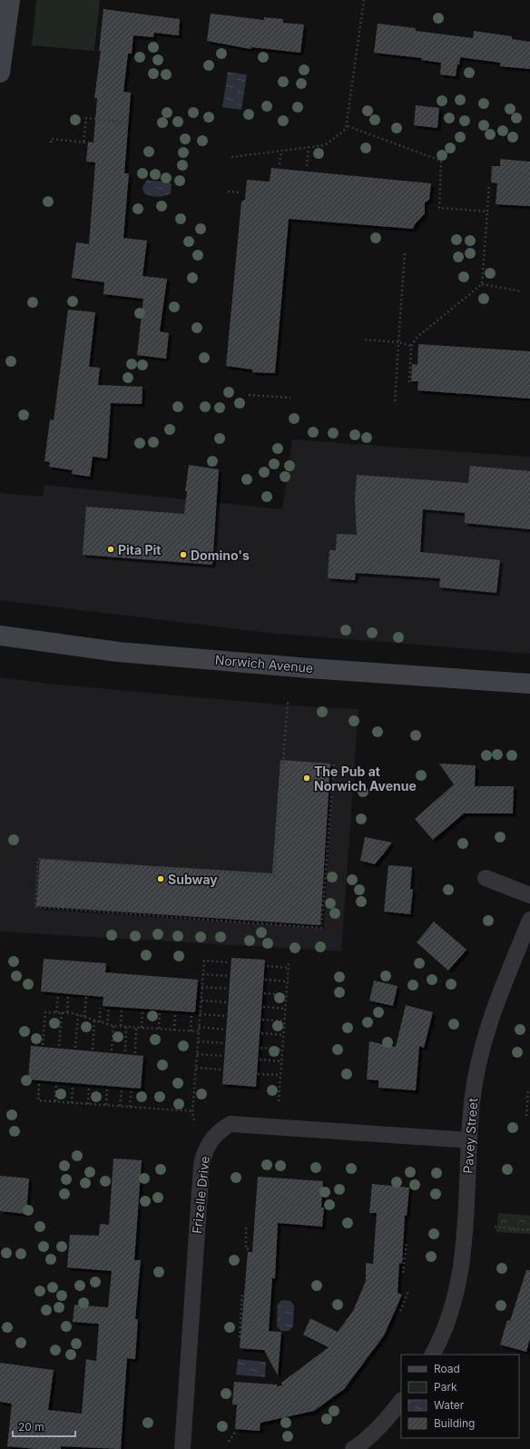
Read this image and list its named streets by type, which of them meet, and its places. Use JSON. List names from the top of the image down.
{
  "streets": {
    "main road": ["Norwich Avenue"],
    "street": ["Pavey Street", "Frizelle Drive"]
  },
  "crossings": [
    ["Pavey Street", "Frizelle Drive"]
  ],
  "places": [
    "Pita Pit",
    "Domino's",
    "The Pub at Norwich Avenue",
    "Subway"
  ],
  "legend": [
    "Road",
    "Park",
    "Water",
    "Building"
  ],
  "scale_bar": "20 m"
}
